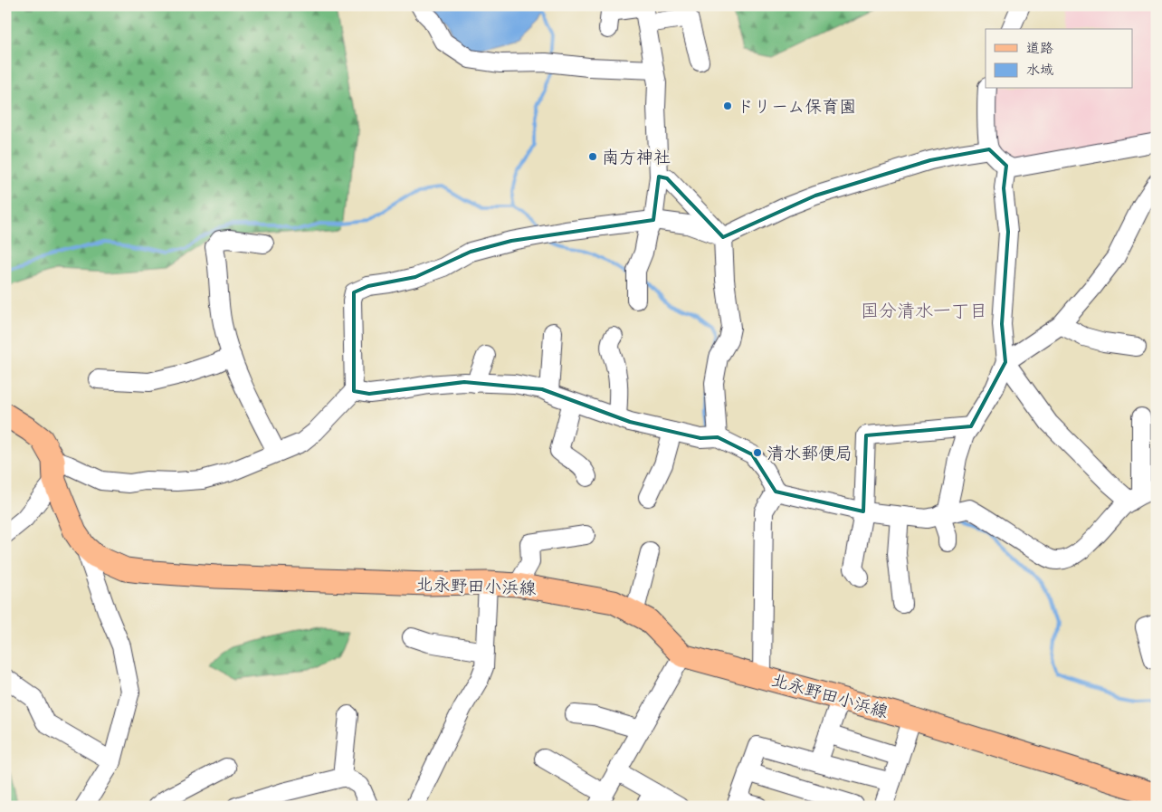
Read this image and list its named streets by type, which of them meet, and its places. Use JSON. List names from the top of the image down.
{
  "streets": {
    "main road": ["北永野田小浜線"]
  },
  "districts": ["国分清水一丁目"],
  "places": ["ドリーム保育園", "南方神社", "清水郵便局"],
  "legend": ["道路", "水域"]
}
